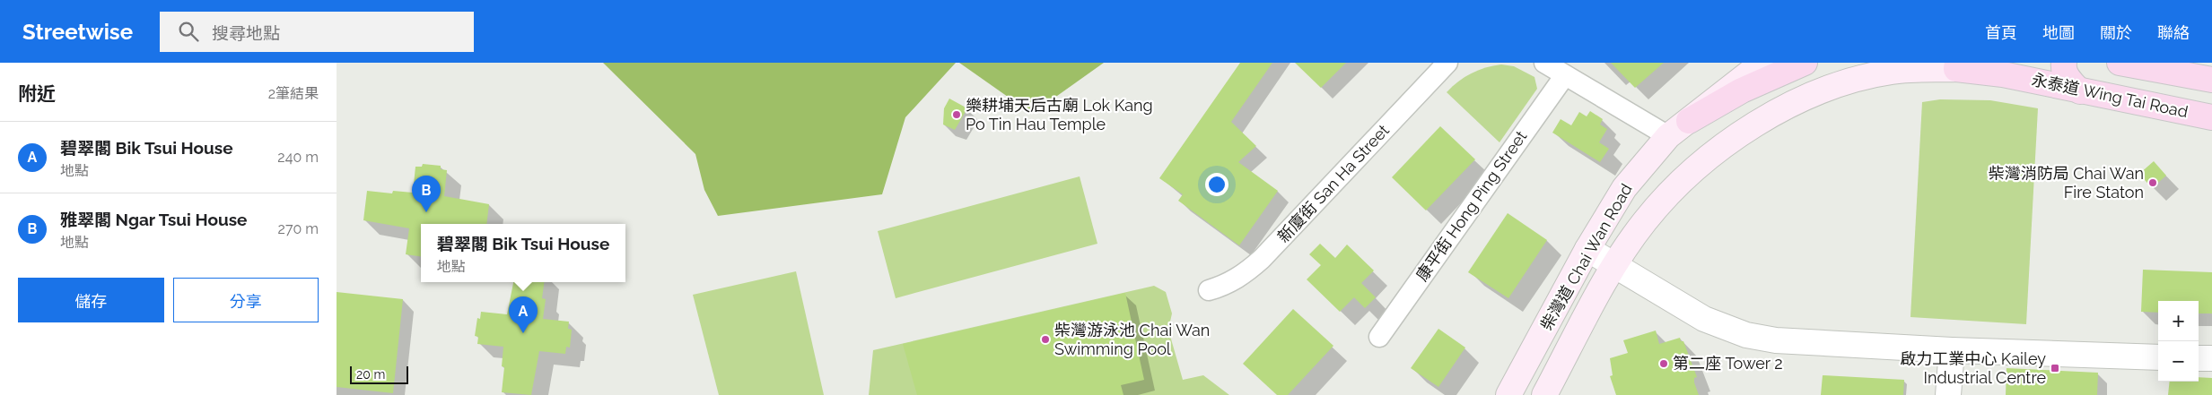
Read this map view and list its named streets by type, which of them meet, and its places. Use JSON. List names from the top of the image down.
{
  "streets": {
    "main road": ["永泰道 Wing Tai Road", "柴灣道 Chai Wan Road"],
    "street": ["新廈街 San Ha Street", "康平街 Hong Ping Street"]
  },
  "crossings": [
    ["永泰道 Wing Tai Road", "柴灣道 Chai Wan Road"]
  ],
  "places": {
    "other": [
      "樂耕埔天后古廟 Lok Kang Po Tin Hau Temple",
      "柴灣消防局 Chai Wan Fire Staton",
      "柴灣游泳池 Chai Wan Swimming Pool",
      "第二座 Tower 2"
    ],
    "transit": ["啟力工業中心 Kailey Industrial Centre"]
  },
  "scale_bar": "20 m",
  "page": {
    "header": "Streetwise",
    "search": "搜尋地點",
    "nav": [
      "首頁",
      "地圖",
      "關於",
      "聯絡"
    ],
    "heading": ["附近", "2筆結果"],
    "list": [
      {
        "mark": "A",
        "name": "碧翠閣 Bik Tsui House",
        "note": "地點",
        "value": "240 m"
      },
      {
        "mark": "B",
        "name": "雅翠閣 Ngar Tsui House",
        "note": "地點",
        "value": "270 m"
      }
    ],
    "pins": ["B", "A"],
    "popup": ["碧翠閣 Bik Tsui House", "地點"],
    "buttons": ["儲存", "分享"],
    "map_buttons": ["+", "−"],
    "scale": "20 m"
  }
}
